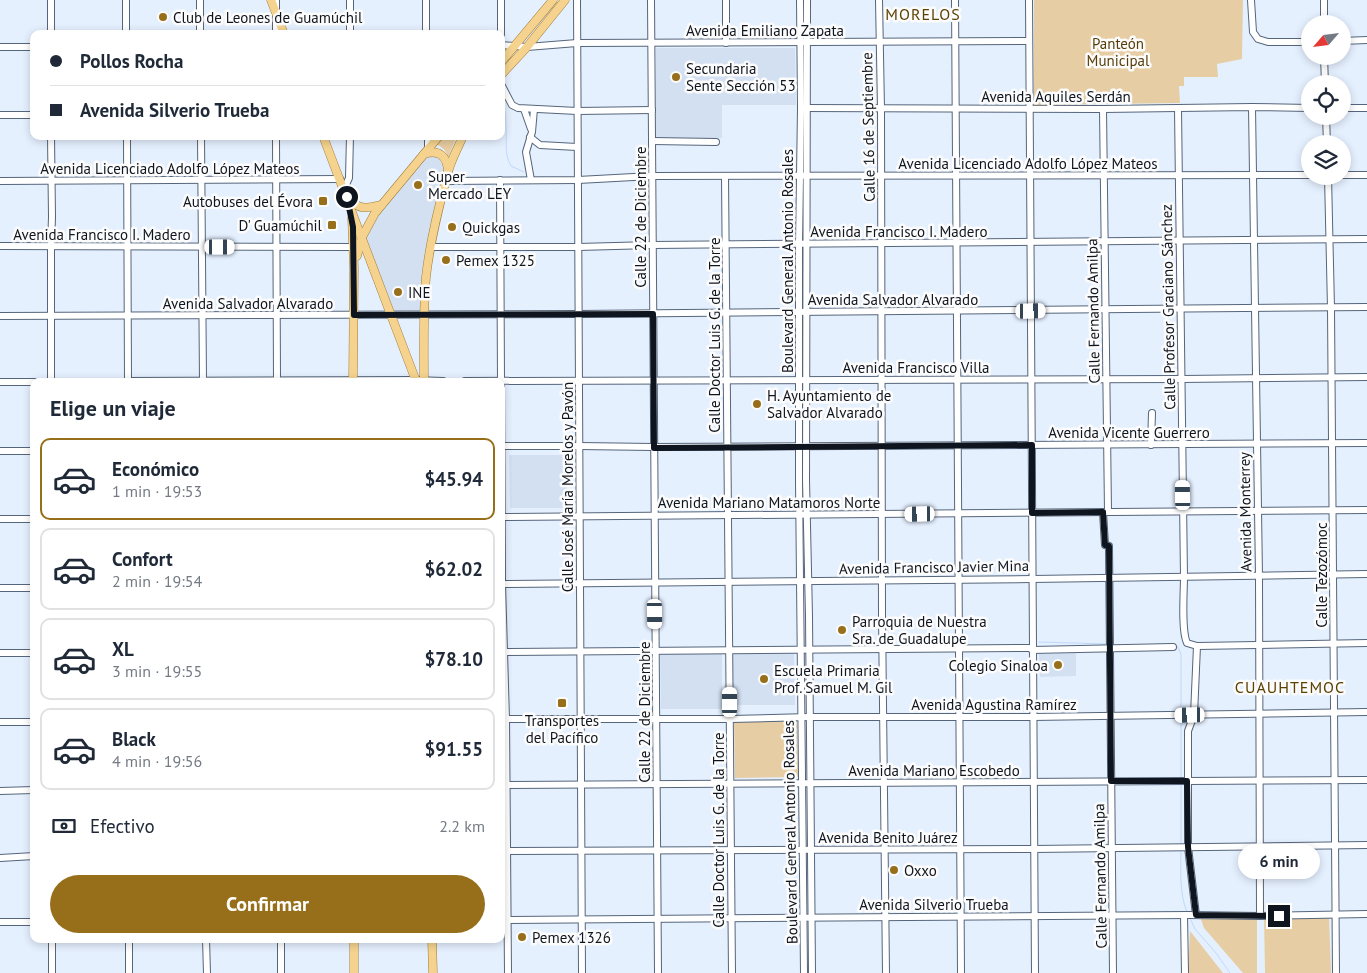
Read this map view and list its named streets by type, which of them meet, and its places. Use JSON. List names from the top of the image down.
{
  "streets": {
    "street": [
      "Avenida Emiliano Zapata",
      "Avenida Aquiles Serdán",
      "Calle 16 de Septiembre",
      "Avenida Licenciado Adolfo López Mateos",
      "Calle 22 de Diciembre",
      "Avenida Francisco I. Madero",
      "Boulevard General Antonio Rosales",
      "Avenida Salvador Alvarado",
      "Calle Profesor Graciano Sánchez",
      "Calle Fernando Amilpa",
      "Calle Doctor Luis G. de la Torre",
      "Avenida Francisco Villa",
      "Avenida Vicente Guerrero",
      "Calle José María Morelos y Pavón",
      "Avenida Mariano Matamoros Norte",
      "Avenida Monterrey",
      "Avenida Francisco Javier Mina",
      "Calle Tezozómoc",
      "Avenida Agustina Ramírez",
      "Avenida Mariano Escobedo",
      "Avenida Benito Juárez",
      "Avenida Silverio Trueba"
    ]
  },
  "crossings": [
    ["Avenida Emiliano Zapata", "Calle 16 de Septiembre"],
    ["Avenida Emiliano Zapata", "Calle 22 de Diciembre"],
    ["Avenida Emiliano Zapata", "Boulevard General Antonio Rosales"],
    ["Avenida Emiliano Zapata", "Calle José María Morelos y Pavón"],
    ["Avenida Aquiles Serdán", "Calle 16 de Septiembre"],
    ["Avenida Aquiles Serdán", "Boulevard General Antonio Rosales"],
    ["Avenida Aquiles Serdán", "Calle Profesor Graciano Sánchez"],
    ["Avenida Aquiles Serdán", "Calle Fernando Amilpa"],
    ["Avenida Aquiles Serdán", "Avenida Monterrey"],
    ["Calle 16 de Septiembre", "Avenida Licenciado Adolfo López Mateos"],
    ["Calle 16 de Septiembre", "Avenida Francisco I. Madero"],
    ["Calle 16 de Septiembre", "Avenida Salvador Alvarado"],
    ["Calle 16 de Septiembre", "Avenida Francisco Villa"],
    ["Calle 16 de Septiembre", "Avenida Vicente Guerrero"],
    ["Calle 16 de Septiembre", "Avenida Mariano Matamoros Norte"],
    ["Calle 16 de Septiembre", "Avenida Francisco Javier Mina"],
    ["Calle 16 de Septiembre", "Avenida Agustina Ramírez"],
    ["Calle 16 de Septiembre", "Avenida Mariano Escobedo"],
    ["Calle 16 de Septiembre", "Avenida Benito Juárez"],
    ["Calle 16 de Septiembre", "Avenida Silverio Trueba"],
    ["Avenida Licenciado Adolfo López Mateos", "Calle 22 de Diciembre"],
    ["Avenida Licenciado Adolfo López Mateos", "Boulevard General Antonio Rosales"],
    ["Avenida Licenciado Adolfo López Mateos", "Calle Profesor Graciano Sánchez"],
    ["Avenida Licenciado Adolfo López Mateos", "Calle Fernando Amilpa"],
    ["Avenida Licenciado Adolfo López Mateos", "Calle Doctor Luis G. de la Torre"],
    ["Avenida Licenciado Adolfo López Mateos", "Calle José María Morelos y Pavón"],
    ["Avenida Licenciado Adolfo López Mateos", "Avenida Monterrey"],
    ["Calle 22 de Diciembre", "Avenida Francisco I. Madero"],
    ["Calle 22 de Diciembre", "Avenida Salvador Alvarado"],
    ["Calle 22 de Diciembre", "Avenida Francisco Villa"],
    ["Calle 22 de Diciembre", "Avenida Vicente Guerrero"],
    ["Calle 22 de Diciembre", "Avenida Mariano Matamoros Norte"],
    ["Calle 22 de Diciembre", "Avenida Francisco Javier Mina"],
    ["Calle 22 de Diciembre", "Avenida Agustina Ramírez"],
    ["Calle 22 de Diciembre", "Avenida Mariano Escobedo"],
    ["Calle 22 de Diciembre", "Avenida Benito Juárez"],
    ["Calle 22 de Diciembre", "Avenida Silverio Trueba"],
    ["Avenida Francisco I. Madero", "Boulevard General Antonio Rosales"],
    ["Avenida Francisco I. Madero", "Calle Profesor Graciano Sánchez"],
    ["Avenida Francisco I. Madero", "Calle Fernando Amilpa"],
    ["Avenida Francisco I. Madero", "Calle Doctor Luis G. de la Torre"],
    ["Avenida Francisco I. Madero", "Calle José María Morelos y Pavón"],
    ["Avenida Francisco I. Madero", "Avenida Monterrey"],
    ["Avenida Francisco I. Madero", "Calle Tezozómoc"],
    ["Boulevard General Antonio Rosales", "Avenida Salvador Alvarado"],
    ["Boulevard General Antonio Rosales", "Avenida Francisco Villa"],
    ["Boulevard General Antonio Rosales", "Avenida Vicente Guerrero"],
    ["Boulevard General Antonio Rosales", "Avenida Mariano Matamoros Norte"],
    ["Boulevard General Antonio Rosales", "Avenida Francisco Javier Mina"],
    ["Boulevard General Antonio Rosales", "Avenida Agustina Ramírez"],
    ["Boulevard General Antonio Rosales", "Avenida Mariano Escobedo"],
    ["Boulevard General Antonio Rosales", "Avenida Benito Juárez"],
    ["Boulevard General Antonio Rosales", "Avenida Silverio Trueba"],
    ["Avenida Salvador Alvarado", "Calle Profesor Graciano Sánchez"],
    ["Avenida Salvador Alvarado", "Calle Fernando Amilpa"],
    ["Avenida Salvador Alvarado", "Calle Doctor Luis G. de la Torre"],
    ["Avenida Salvador Alvarado", "Calle José María Morelos y Pavón"],
    ["Avenida Salvador Alvarado", "Avenida Monterrey"],
    ["Avenida Salvador Alvarado", "Calle Tezozómoc"],
    ["Calle Profesor Graciano Sánchez", "Avenida Francisco Villa"],
    ["Calle Profesor Graciano Sánchez", "Avenida Vicente Guerrero"],
    ["Calle Profesor Graciano Sánchez", "Avenida Mariano Matamoros Norte"],
    ["Calle Profesor Graciano Sánchez", "Avenida Francisco Javier Mina"],
    ["Calle Fernando Amilpa", "Avenida Francisco Villa"],
    ["Calle Fernando Amilpa", "Avenida Vicente Guerrero"],
    ["Calle Fernando Amilpa", "Avenida Mariano Matamoros Norte"],
    ["Calle Fernando Amilpa", "Avenida Francisco Javier Mina"],
    ["Calle Fernando Amilpa", "Avenida Agustina Ramírez"],
    ["Calle Fernando Amilpa", "Avenida Mariano Escobedo"],
    ["Calle Fernando Amilpa", "Avenida Benito Juárez"],
    ["Calle Fernando Amilpa", "Avenida Silverio Trueba"],
    ["Calle Doctor Luis G. de la Torre", "Avenida Francisco Villa"],
    ["Calle Doctor Luis G. de la Torre", "Avenida Vicente Guerrero"],
    ["Calle Doctor Luis G. de la Torre", "Avenida Mariano Matamoros Norte"],
    ["Calle Doctor Luis G. de la Torre", "Avenida Francisco Javier Mina"],
    ["Calle Doctor Luis G. de la Torre", "Avenida Agustina Ramírez"],
    ["Calle Doctor Luis G. de la Torre", "Avenida Mariano Escobedo"],
    ["Calle Doctor Luis G. de la Torre", "Avenida Benito Juárez"],
    ["Calle Doctor Luis G. de la Torre", "Avenida Silverio Trueba"],
    ["Avenida Francisco Villa", "Calle José María Morelos y Pavón"],
    ["Avenida Francisco Villa", "Avenida Monterrey"],
    ["Avenida Francisco Villa", "Calle Tezozómoc"],
    ["Avenida Vicente Guerrero", "Calle José María Morelos y Pavón"],
    ["Avenida Vicente Guerrero", "Avenida Monterrey"],
    ["Avenida Vicente Guerrero", "Calle Tezozómoc"],
    ["Calle José María Morelos y Pavón", "Avenida Mariano Matamoros Norte"],
    ["Calle José María Morelos y Pavón", "Avenida Francisco Javier Mina"],
    ["Calle José María Morelos y Pavón", "Avenida Agustina Ramírez"],
    ["Calle José María Morelos y Pavón", "Avenida Mariano Escobedo"],
    ["Calle José María Morelos y Pavón", "Avenida Benito Juárez"],
    ["Calle José María Morelos y Pavón", "Avenida Silverio Trueba"],
    ["Avenida Mariano Matamoros Norte", "Avenida Monterrey"],
    ["Avenida Mariano Matamoros Norte", "Calle Tezozómoc"],
    ["Avenida Monterrey", "Avenida Francisco Javier Mina"],
    ["Avenida Monterrey", "Avenida Agustina Ramírez"],
    ["Avenida Monterrey", "Avenida Mariano Escobedo"],
    ["Avenida Monterrey", "Avenida Benito Juárez"],
    ["Avenida Monterrey", "Avenida Silverio Trueba"],
    ["Avenida Francisco Javier Mina", "Calle Tezozómoc"],
    ["Calle Tezozómoc", "Avenida Agustina Ramírez"],
    ["Calle Tezozómoc", "Avenida Mariano Escobedo"],
    ["Calle Tezozómoc", "Avenida Benito Juárez"],
    ["Calle Tezozómoc", "Avenida Silverio Trueba"]
  ],
  "districts": ["MORELOS", "CUAUHTEMOC"],
  "parks": ["Panteón Municipal"],
  "places": {
    "other": [
      "Club de Leones de Guamúchil",
      "Secundaria Sente Sección 53",
      "Super Mercado LEY",
      "Quickgas",
      "Pemex 1325",
      "INE",
      "H. Ayuntamiento de Salvador Alvarado",
      "Parroquia de Nuestra Sra. de Guadalupe",
      "Colegio Sinaloa",
      "Escuela Primaria Prof. Samuel M. Gil",
      "Oxxo",
      "Pemex 1326"
    ],
    "transit": ["Autobuses del Évora", "D' Guamúchil", "Transportes del Pacífico"]
  },
  "north": "bottom left",
  "page": {
    "banner": ["Pollos Rocha", "Avenida Silverio Trueba"],
    "heading": "Elige un viaje",
    "list": [
      {
        "name": "Económico",
        "note": "1 min · 19:53",
        "value": "$45.94"
      },
      {
        "name": "Confort",
        "note": "2 min · 19:54",
        "value": "$62.02"
      },
      {
        "name": "XL",
        "note": "3 min · 19:55",
        "value": "$78.10"
      },
      {
        "name": "Black",
        "note": "4 min · 19:56",
        "value": "$91.55"
      }
    ],
    "pay": ["Efectivo", "2.2 km"],
    "bubble": "6 min",
    "buttons": "Confirmar"
  }
}
